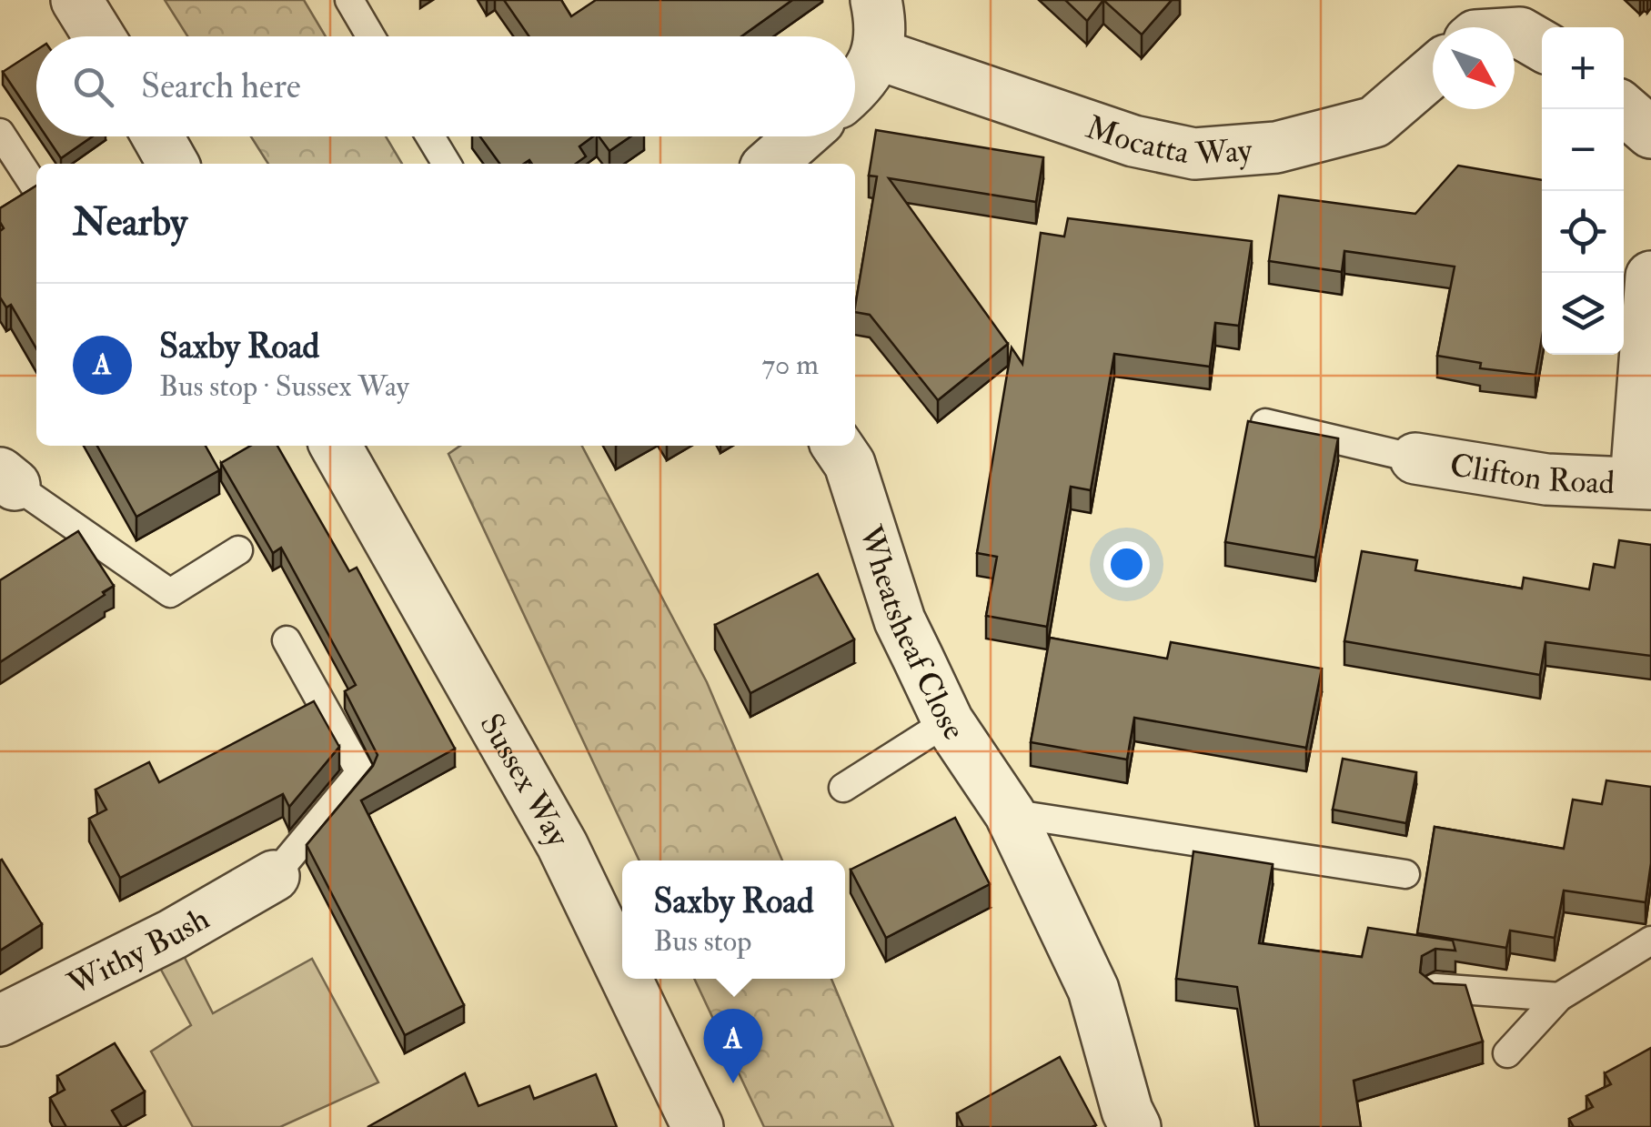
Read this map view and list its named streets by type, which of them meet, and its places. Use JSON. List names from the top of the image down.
{
  "streets": {
    "street": [
      "Mocatta Way",
      "Clifton Road",
      "Wheatsheaf Close",
      "Sussex Way",
      "Withy Bush"
    ]
  },
  "north": "bottom right",
  "page": {
    "map_buttons": ["+", "−"],
    "search": "Search here",
    "heading": "Nearby",
    "list": [
      {
        "mark": "A",
        "name": "Saxby Road",
        "note": "Bus stop · Sussex Way",
        "value": "70 m"
      }
    ],
    "popup": ["Saxby Road", "Bus stop"],
    "pins": "A"
  }
}
